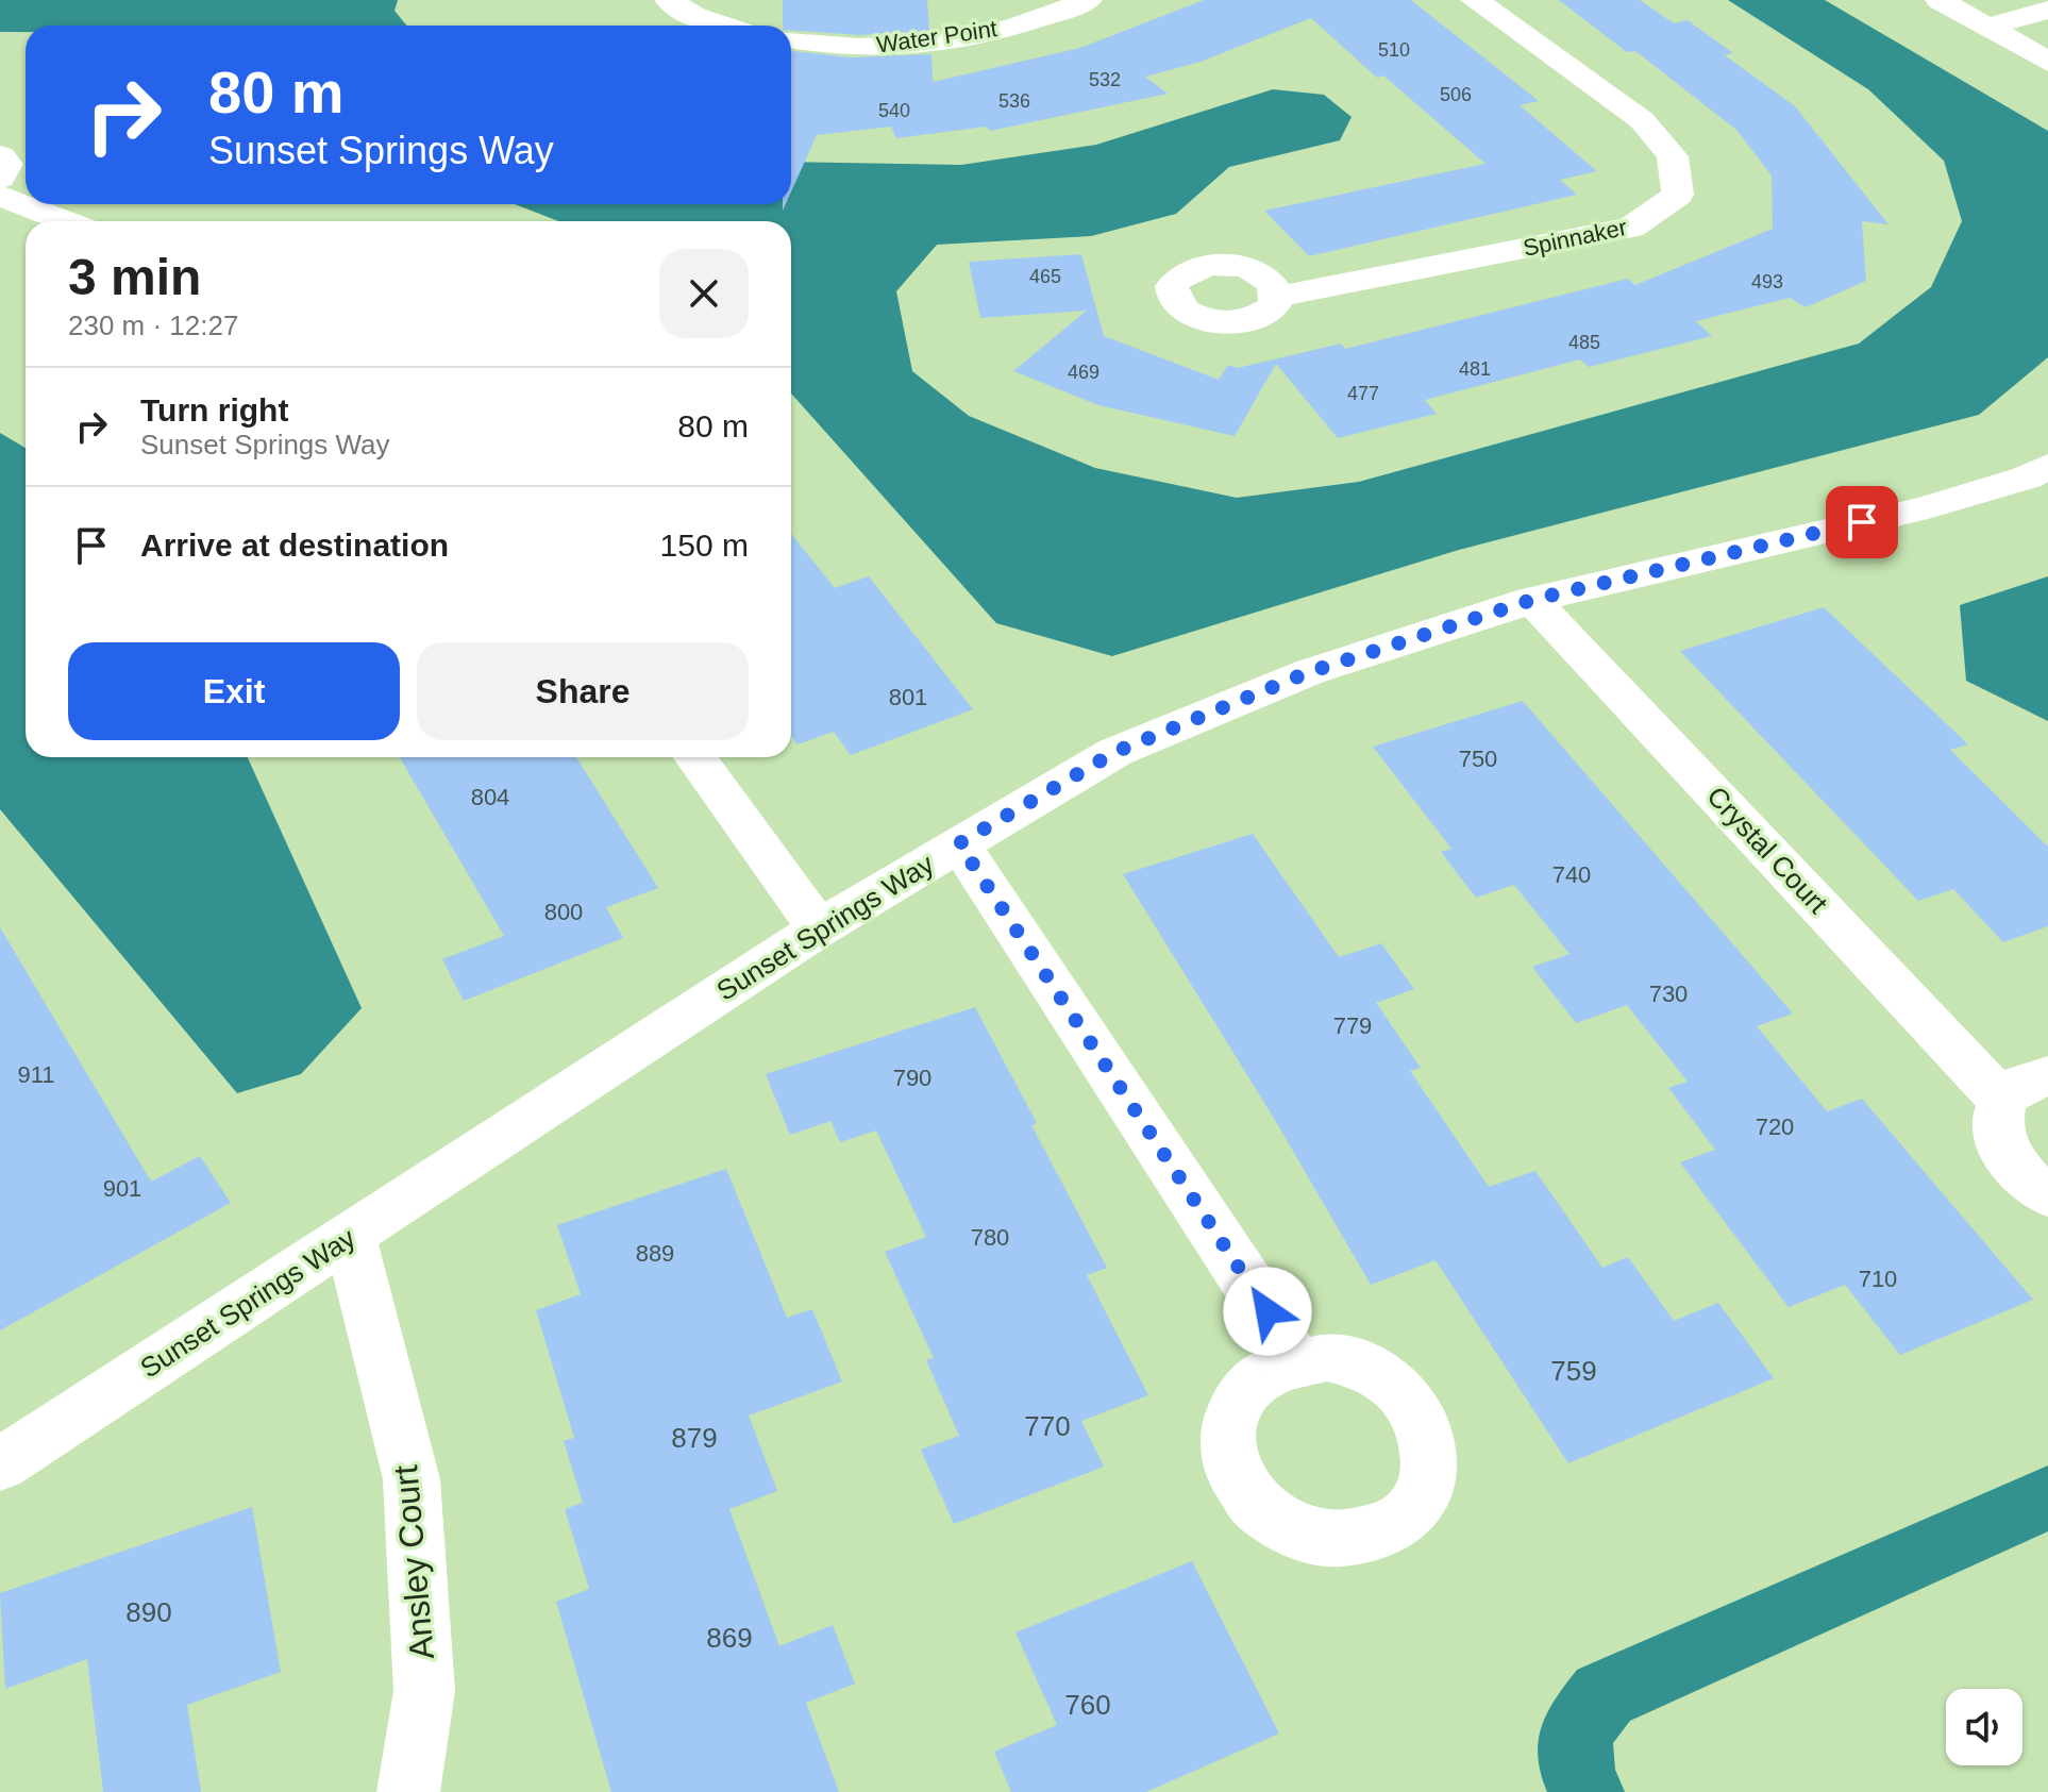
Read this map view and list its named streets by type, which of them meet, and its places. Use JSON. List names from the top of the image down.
{
  "streets": {
    "street": [
      "Water Point",
      "Spinnaker",
      "Crystal Court",
      "Sunset Springs Way",
      "Ansley Court"
    ]
  },
  "crossings": [
    ["Crystal Court", "Sunset Springs Way"],
    ["Sunset Springs Way", "Ansley Court"]
  ],
  "house_numbers": [
    "510",
    "532",
    "506",
    "536",
    "540",
    "465",
    "493",
    "485",
    "481",
    "469",
    "477",
    "801",
    "750",
    "804",
    "740",
    "800",
    "730",
    "779",
    "911",
    "790",
    "720",
    "901",
    "780",
    "889",
    "710",
    "759",
    "770",
    "879",
    "890",
    "869",
    "760"
  ],
  "page": {
    "turn": ["80 m", "Sunset Springs Way"],
    "heading": ["3 min", "230 m · 12:27"],
    "list": [
      {
        "name": "Turn right",
        "note": "Sunset Springs Way",
        "value": "80 m"
      },
      {
        "name": "Arrive at destination",
        "value": "150 m"
      }
    ],
    "buttons": ["Exit", "Share"]
  }
}
